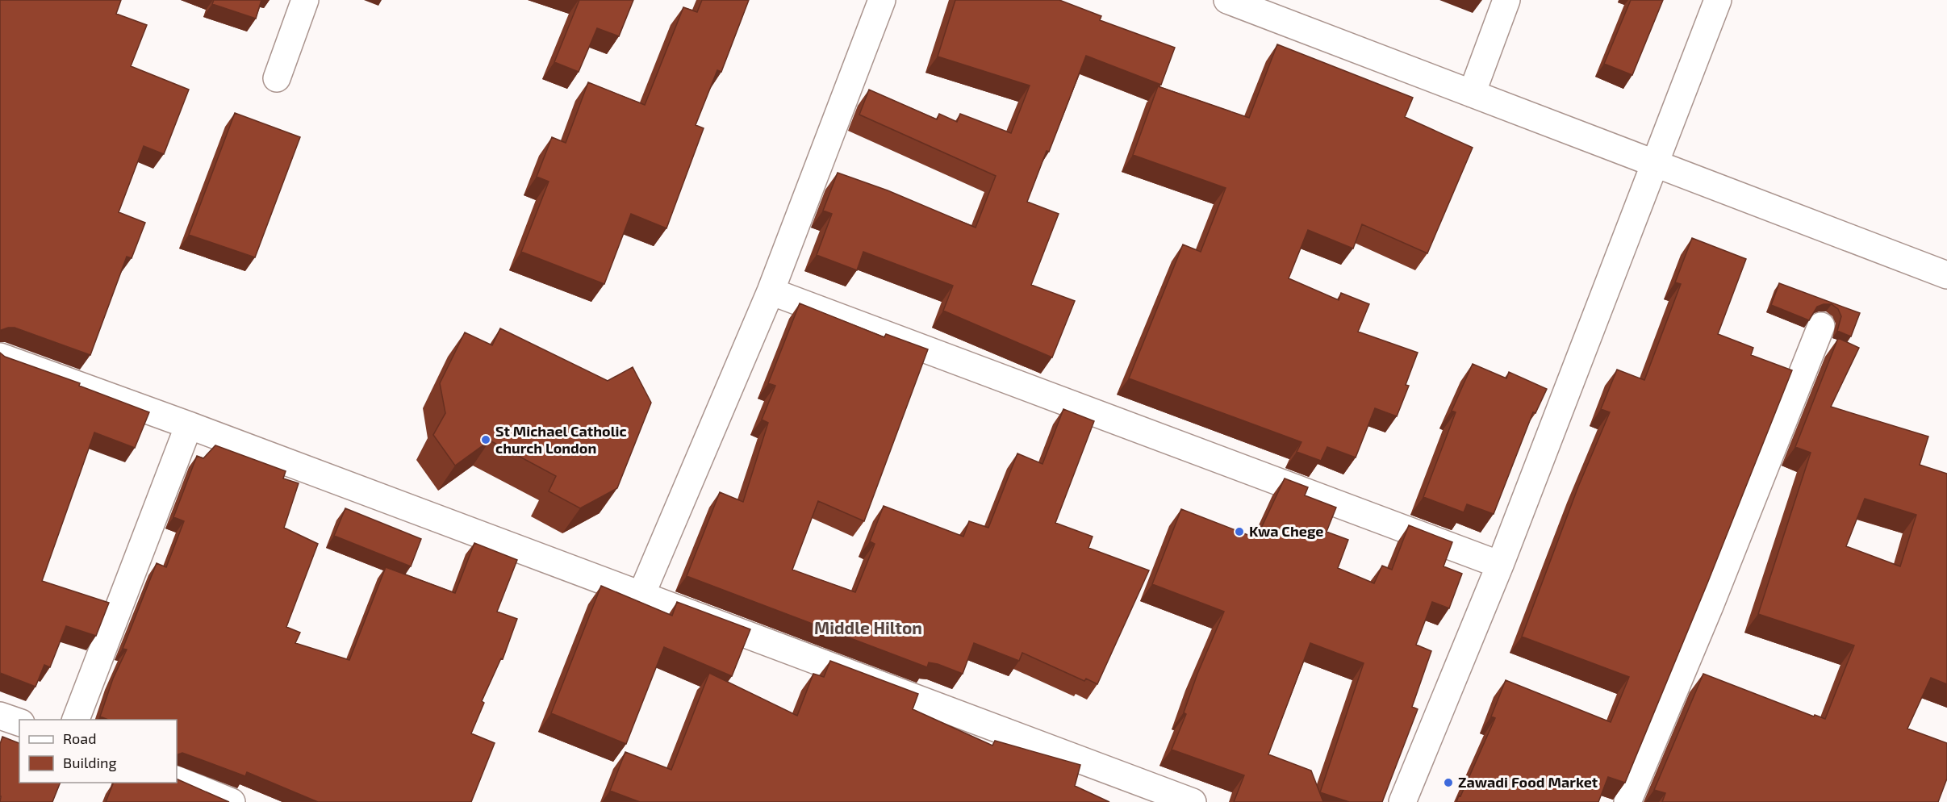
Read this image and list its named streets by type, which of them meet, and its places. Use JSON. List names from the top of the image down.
{
  "districts": ["Middle Hilton"],
  "places": ["St Michael Catholic church London", "Kwa Chege", "Zawadi Food Market"],
  "legend": ["Road", "Building"]
}
